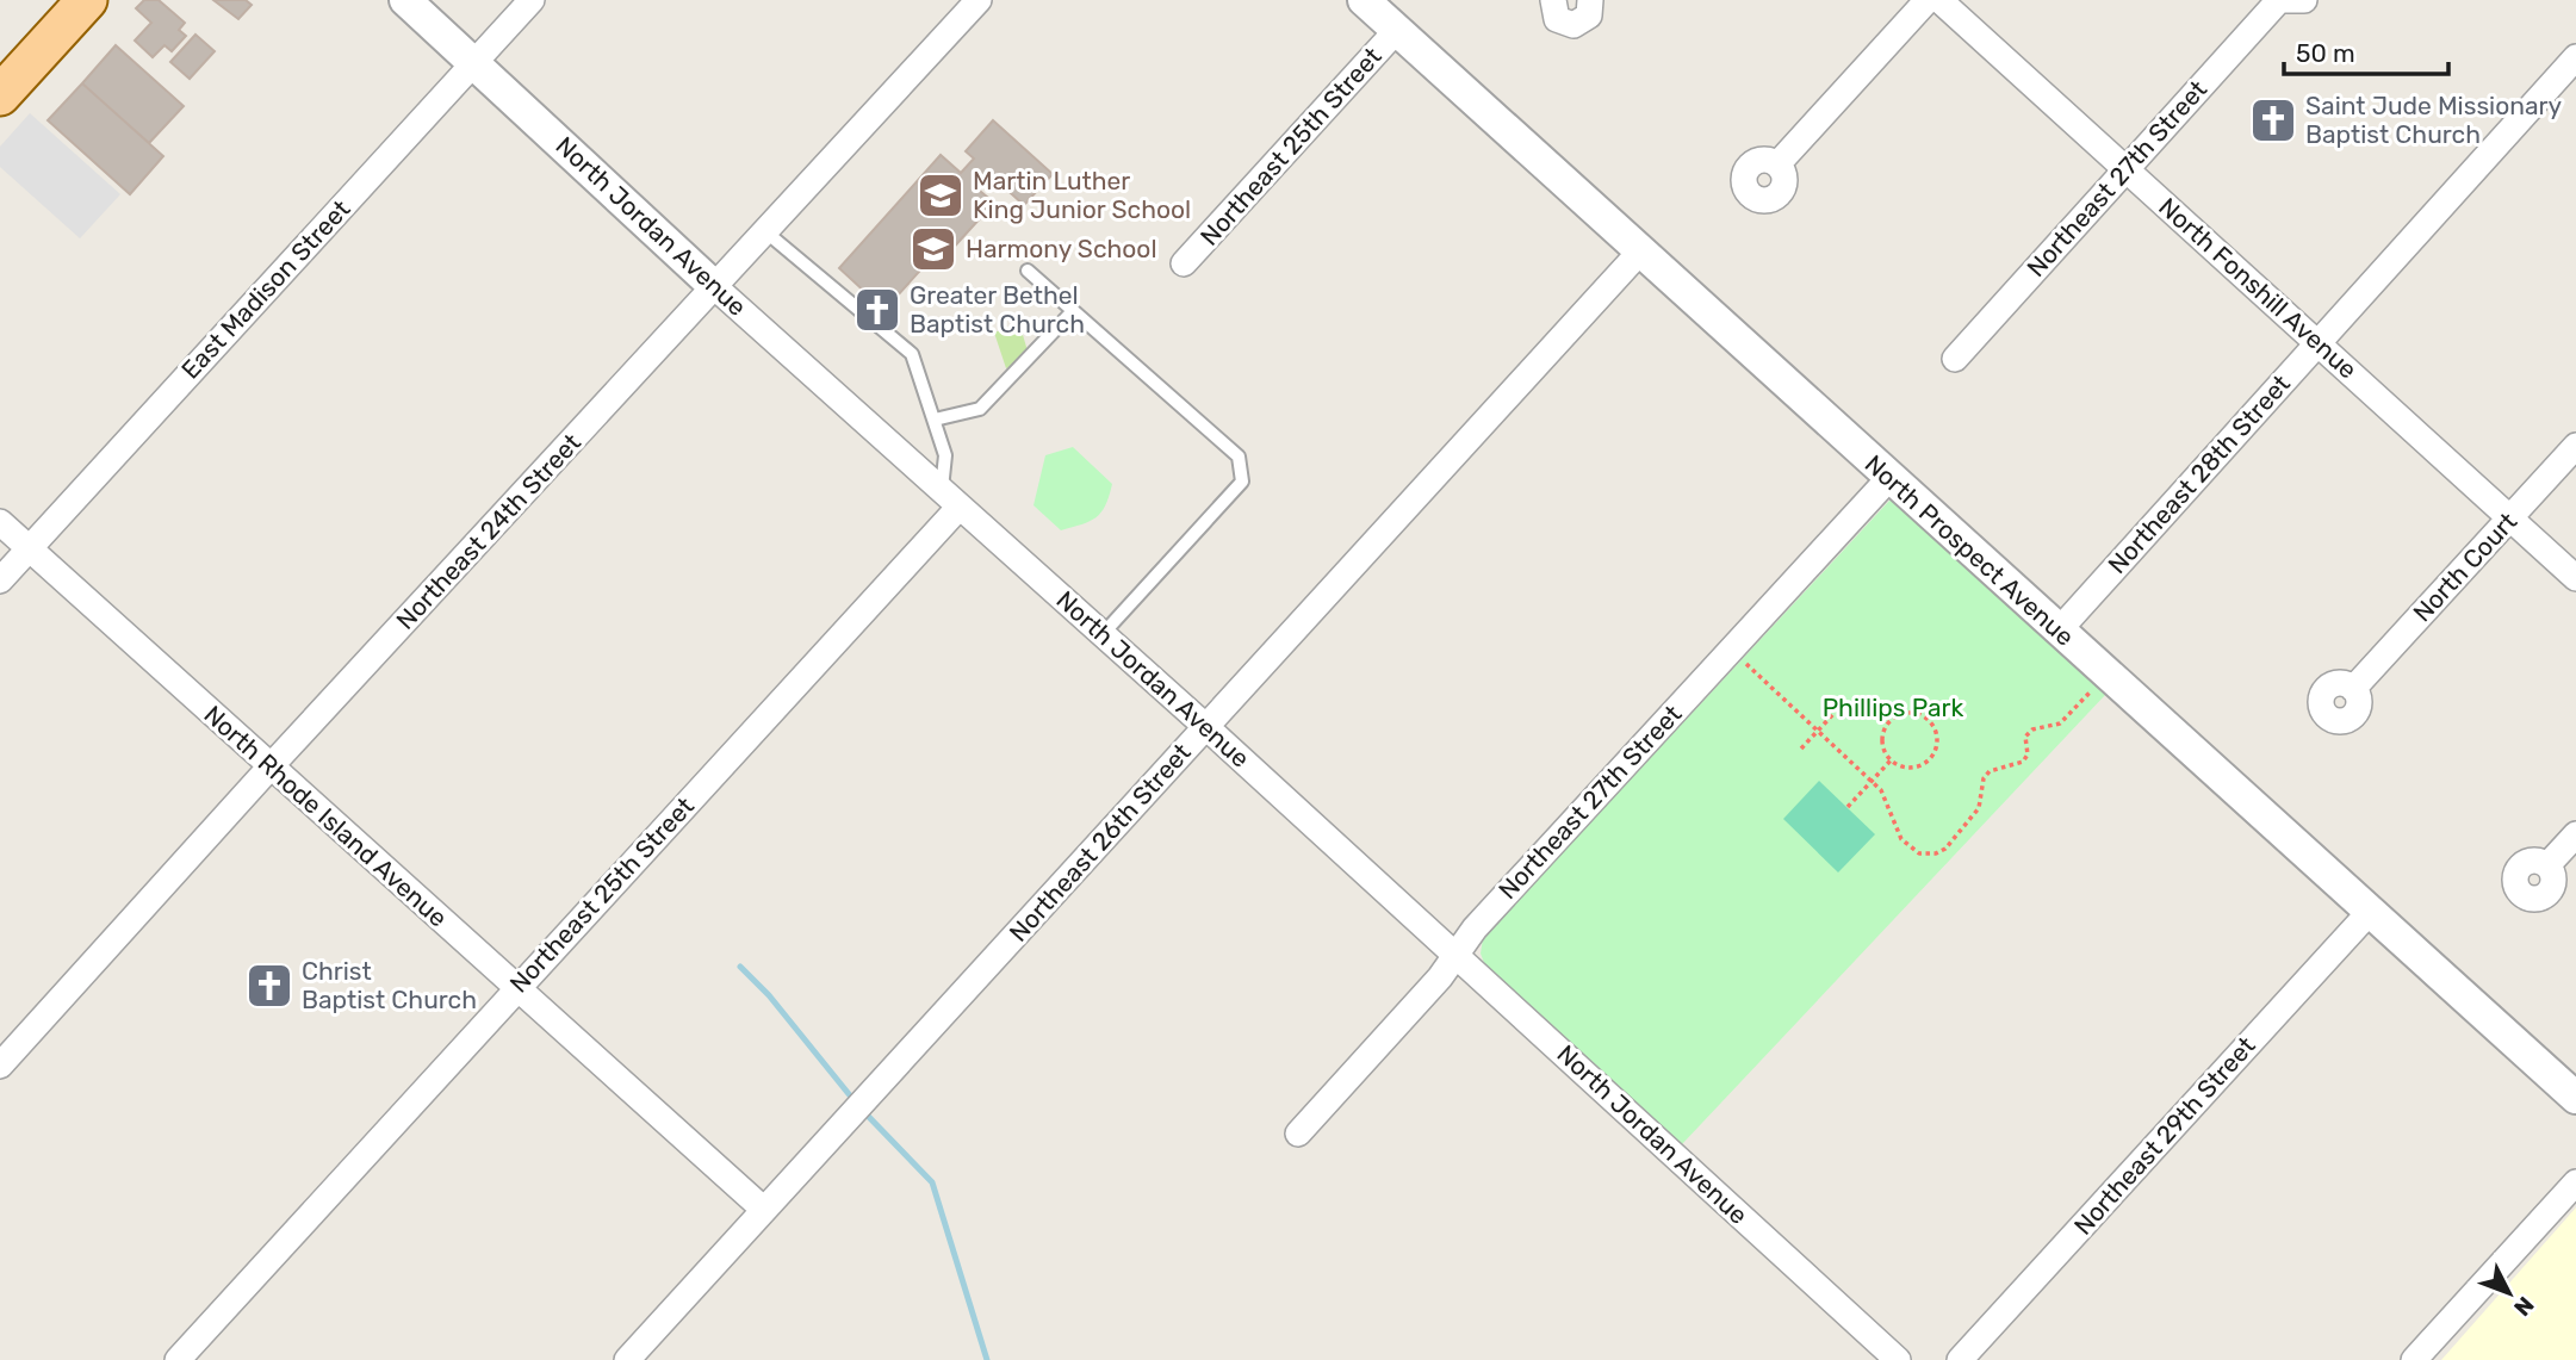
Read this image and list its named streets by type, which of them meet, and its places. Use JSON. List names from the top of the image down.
{
  "streets": {
    "street": [
      "Northeast 25th Street",
      "Northeast 27th Street",
      "North Jordan Avenue",
      "North Fonshill Avenue",
      "East Madison Street",
      "Northeast 28th Street",
      "Northeast 24th Street",
      "North Prospect Avenue",
      "North Court",
      "North Rhode Island Avenue",
      "Northeast 26th Street",
      "Northeast 29th Street"
    ]
  },
  "crossings": [
    ["Northeast 25th Street", "North Jordan Avenue"],
    ["Northeast 25th Street", "North Prospect Avenue"],
    ["Northeast 25th Street", "North Rhode Island Avenue"],
    ["Northeast 27th Street", "North Jordan Avenue"],
    ["Northeast 27th Street", "North Fonshill Avenue"],
    ["Northeast 27th Street", "North Prospect Avenue"],
    ["North Jordan Avenue", "East Madison Street"],
    ["North Jordan Avenue", "Northeast 24th Street"],
    ["North Jordan Avenue", "Northeast 26th Street"],
    ["North Fonshill Avenue", "Northeast 28th Street"],
    ["North Fonshill Avenue", "North Court"],
    ["East Madison Street", "North Rhode Island Avenue"],
    ["Northeast 28th Street", "North Prospect Avenue"],
    ["Northeast 24th Street", "North Rhode Island Avenue"],
    ["North Prospect Avenue", "Northeast 26th Street"],
    ["North Prospect Avenue", "Northeast 29th Street"],
    ["North Rhode Island Avenue", "Northeast 26th Street"]
  ],
  "parks": ["Phillips Park"],
  "places": {
    "church": ["Saint Jude Missionary Baptist Church", "Greater Bethel Baptist Church", "Christ Baptist Church"],
    "school or university": ["Martin Luther King Junior School", "Harmony School"]
  },
  "scale_bar": "50 m",
  "north": "bottom right"
}
